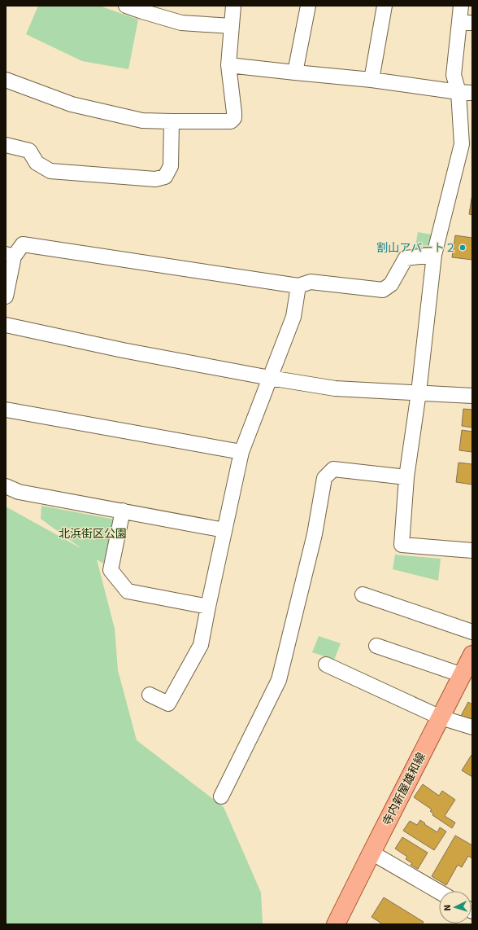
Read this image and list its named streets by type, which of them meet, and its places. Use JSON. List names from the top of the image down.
{
  "streets": {
    "main road": ["寺内新屋雄和線"]
  },
  "parks": ["北浜街区公園"],
  "places": ["割山アパート２"],
  "north": "left"
}
